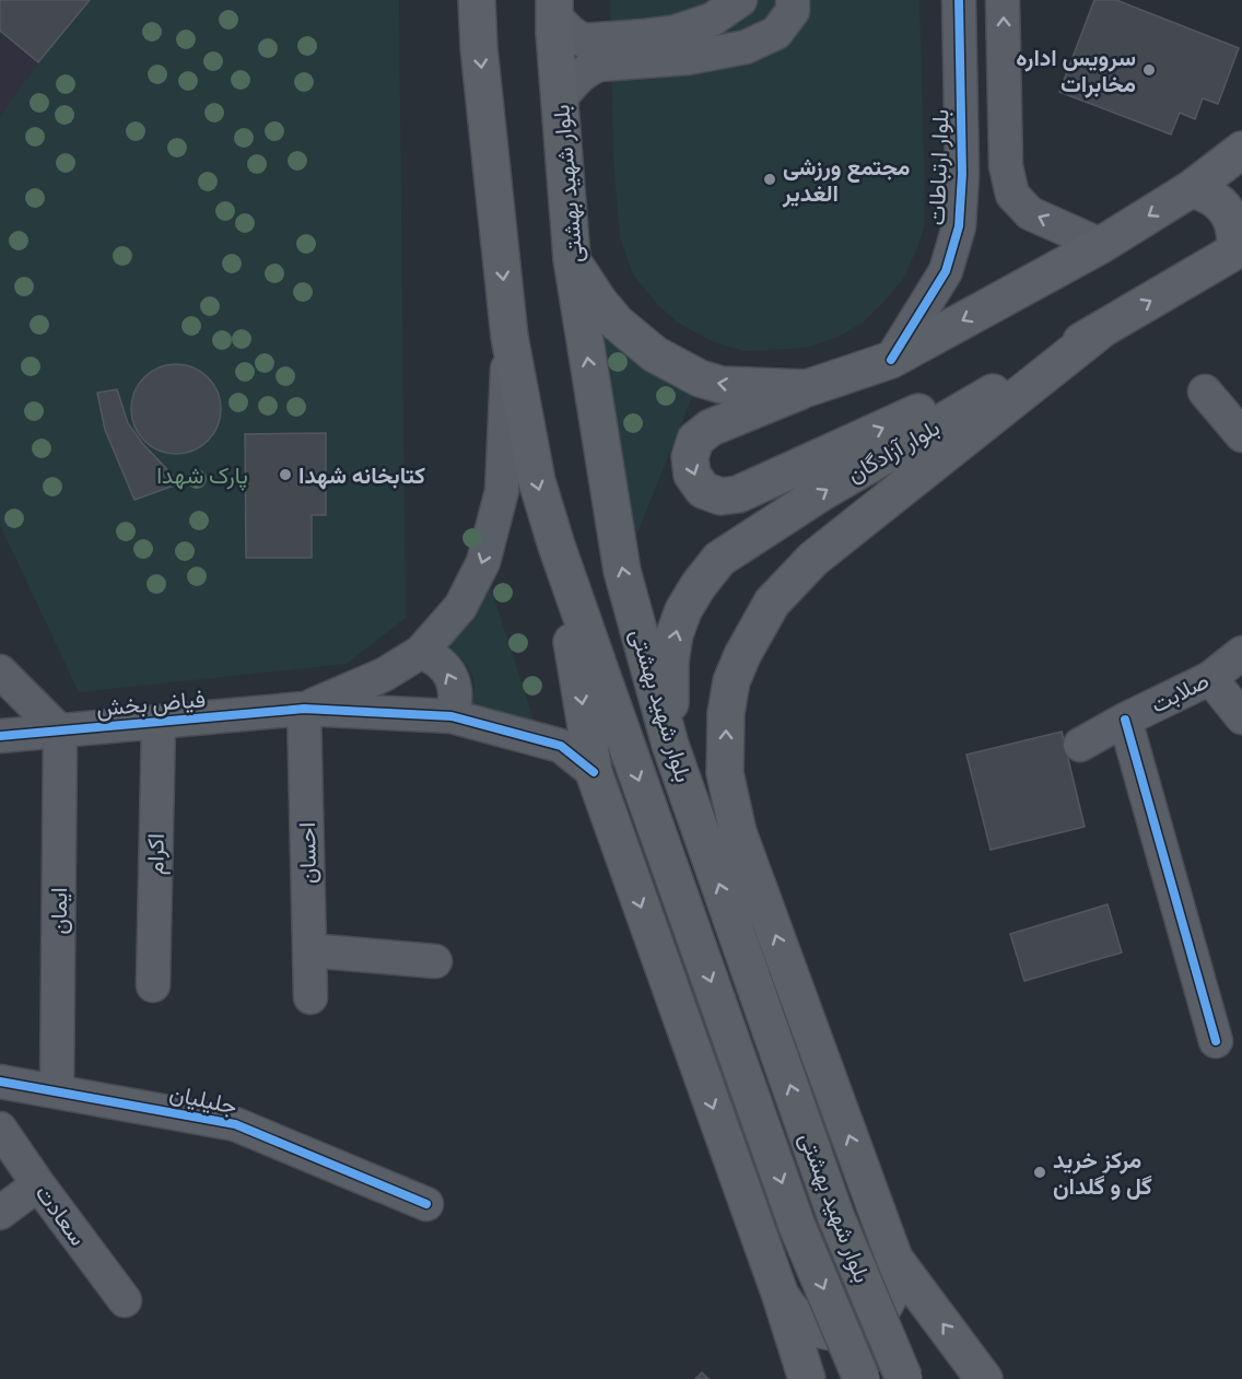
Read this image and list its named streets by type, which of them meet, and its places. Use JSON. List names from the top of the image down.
{
  "streets": {
    "main road": ["بلوار شهید بهشتی", "بلوار آزادگان"],
    "street": [
      "بلوار ارتباطات",
      "صلابت",
      "فیاض بخش",
      "احسان",
      "اکرام",
      "ایمان",
      "جلیلیان",
      "سعادت"
    ]
  },
  "crossings": [
    ["بلوار شهید بهشتی", "بلوار آزادگان"],
    ["فیاض بخش", "احسان"],
    ["فیاض بخش", "اکرام"],
    ["فیاض بخش", "ایمان"],
    ["ایمان", "جلیلیان"]
  ],
  "parks": ["پارک شهدا"],
  "places": [
    "سرویس اداره مخابرات",
    "مجتمع ورزشی الغدیر",
    "کتابخانه شهدا",
    "مرکز خرید گل و گلدان"
  ]
}
